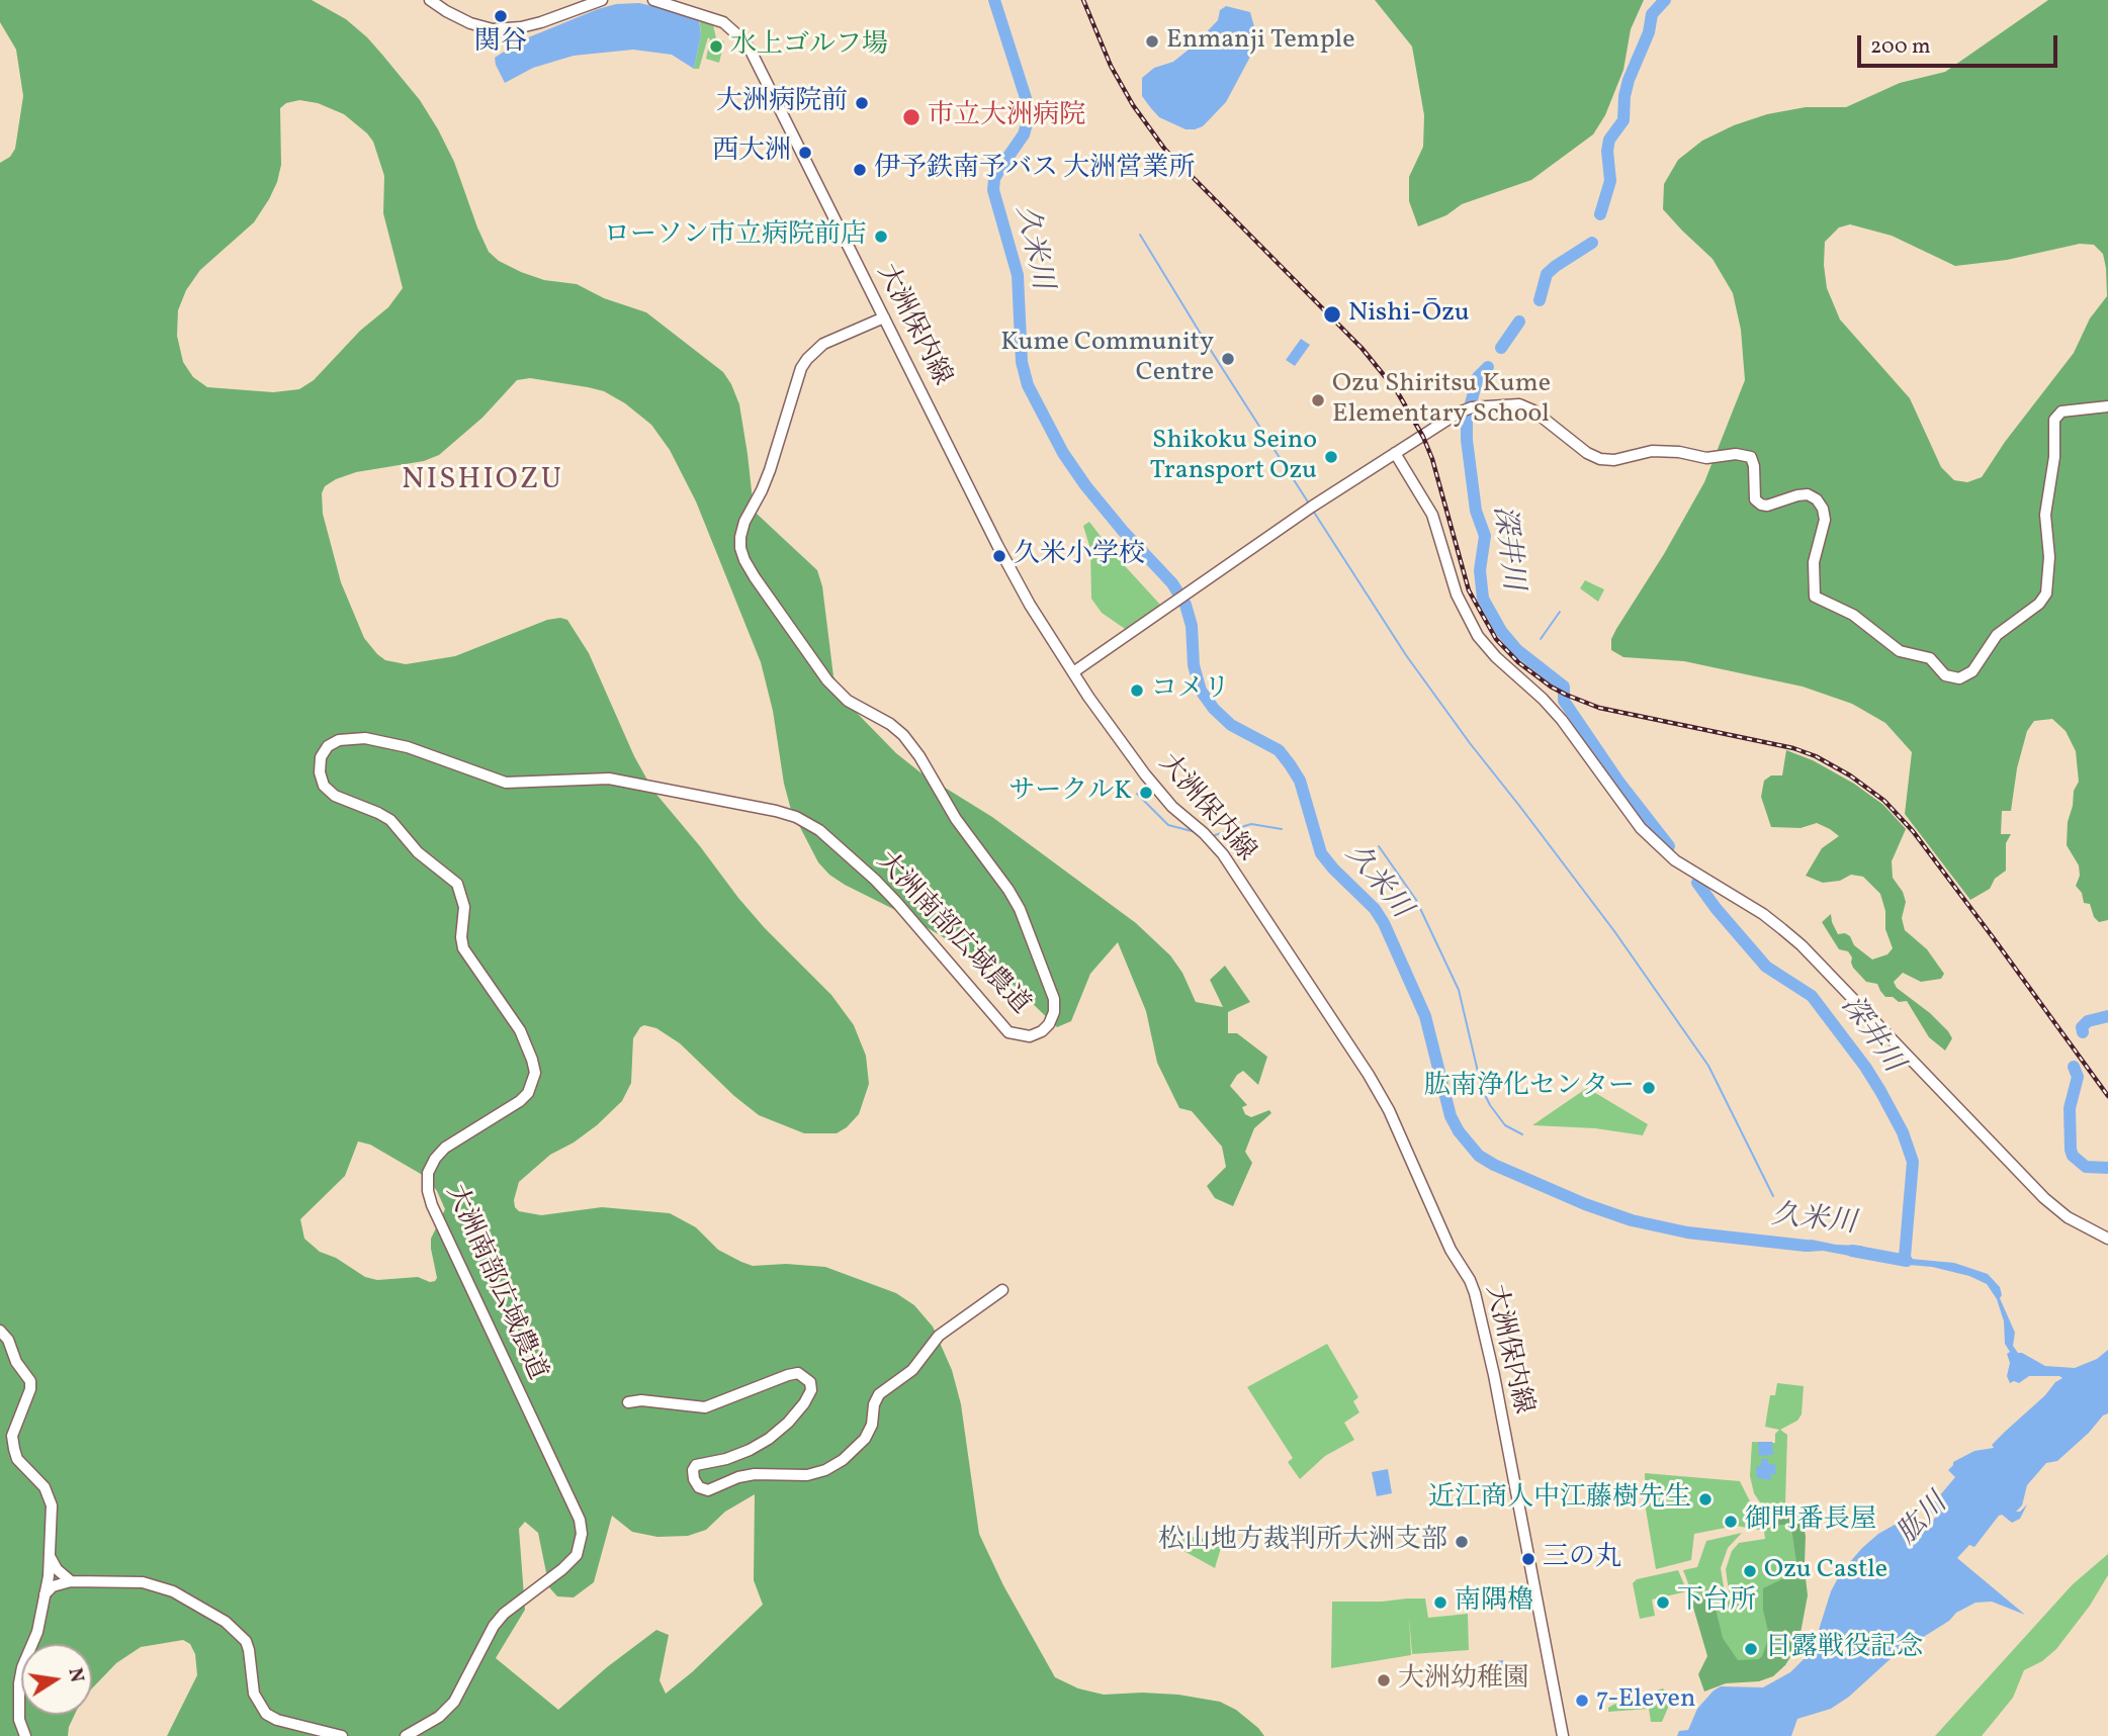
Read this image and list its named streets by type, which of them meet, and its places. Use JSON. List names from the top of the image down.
{
  "streets": {
    "street": ["大洲保内線", "大洲南部広域農道"]
  },
  "crossings": [
    ["大洲保内線", "大洲南部広域農道"]
  ],
  "districts": ["NISHIOZU"],
  "water": ["久米川", "深井川", "肱川"],
  "places": [
    "関谷",
    "Enmanji Temple",
    "水上ゴルフ場",
    "大洲病院前",
    "市立大洲病院",
    "西大洲",
    "伊予鉄南予バス 大洲営業所",
    "ローソン市立病院前店",
    "Nishi-Ōzu",
    "Kume Community Centre",
    "Ozu Shiritsu Kume Elementary School",
    "Shikoku Seino Transport Ozu",
    "久米小学校",
    "コメリ",
    "サークルK",
    "肱南浄化センター",
    "近江商人中江藤樹先生",
    "御門番長屋",
    "松山地方裁判所大洲支部",
    "三の丸",
    "Ozu Castle",
    "南隅櫓",
    "下台所",
    "日露戦役記念",
    "大洲幼稚園",
    "7-Eleven"
  ],
  "scale_bar": "200 m",
  "north": "right"
}
